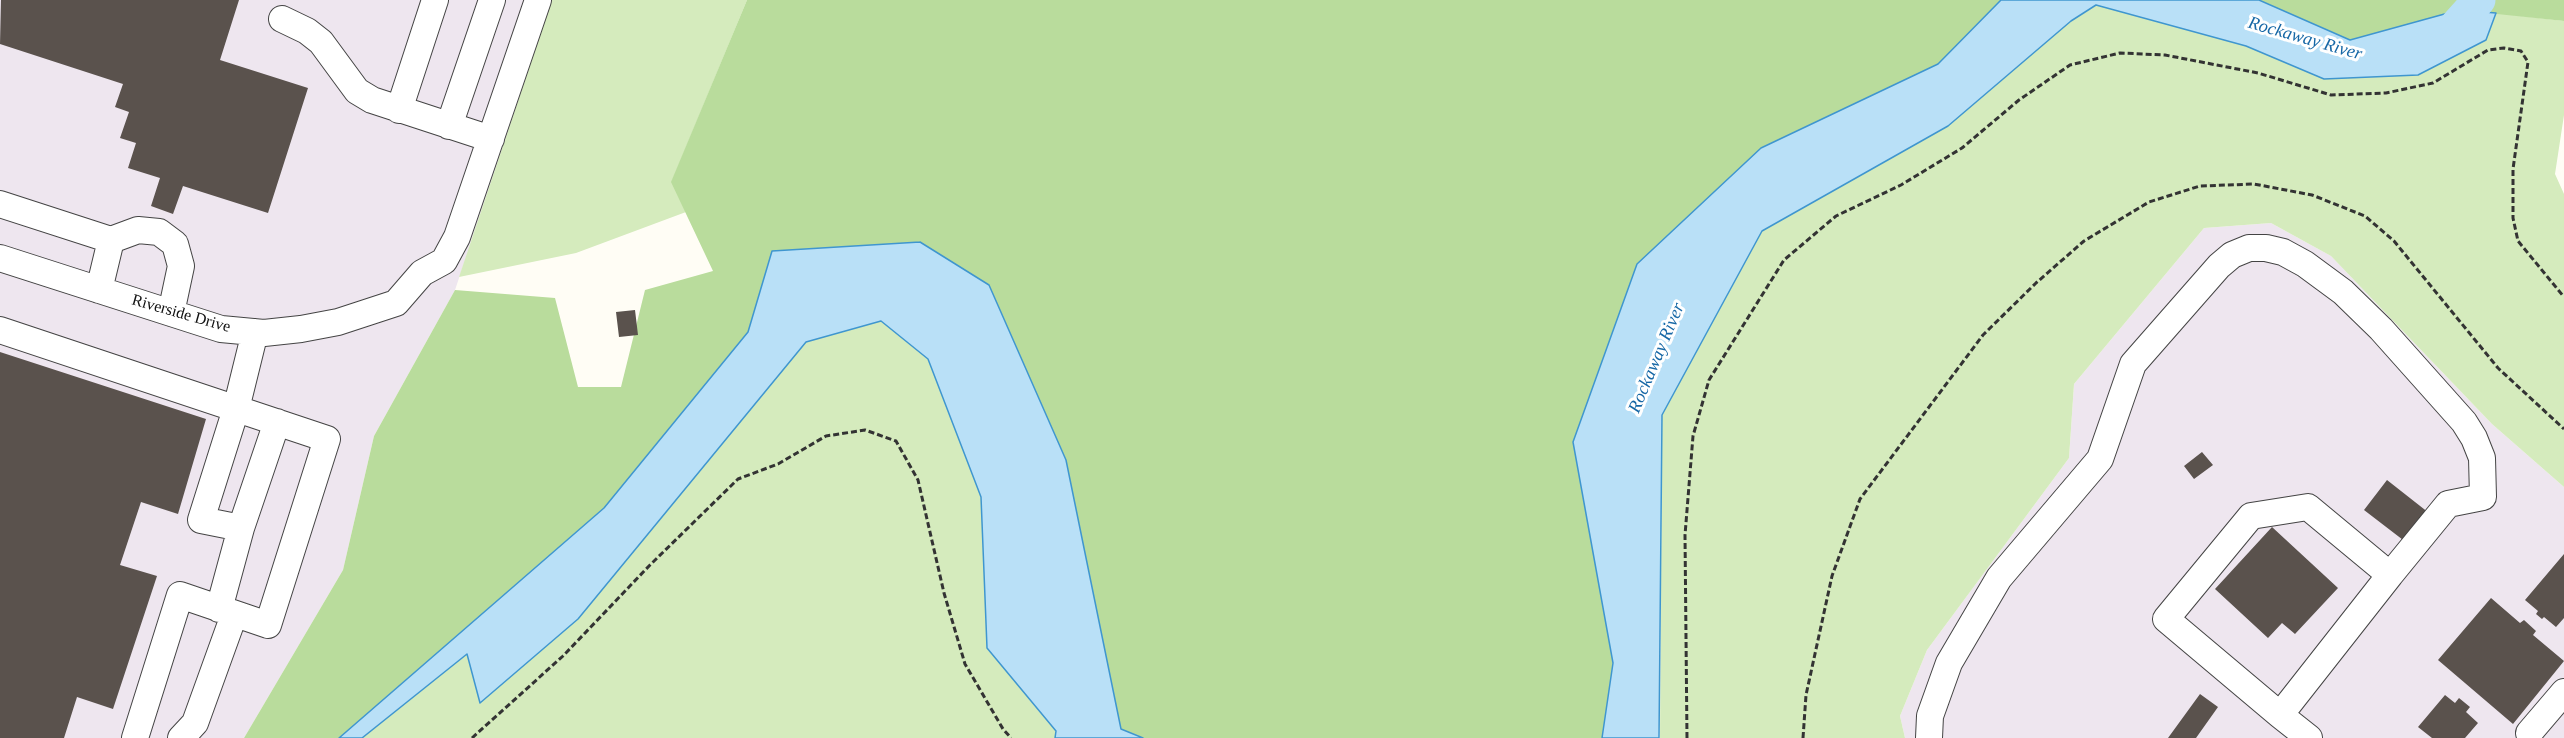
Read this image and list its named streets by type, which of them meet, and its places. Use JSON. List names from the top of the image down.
{
  "streets": {
    "street": ["Riverside Drive"]
  },
  "water": ["Rockaway River"]
}
